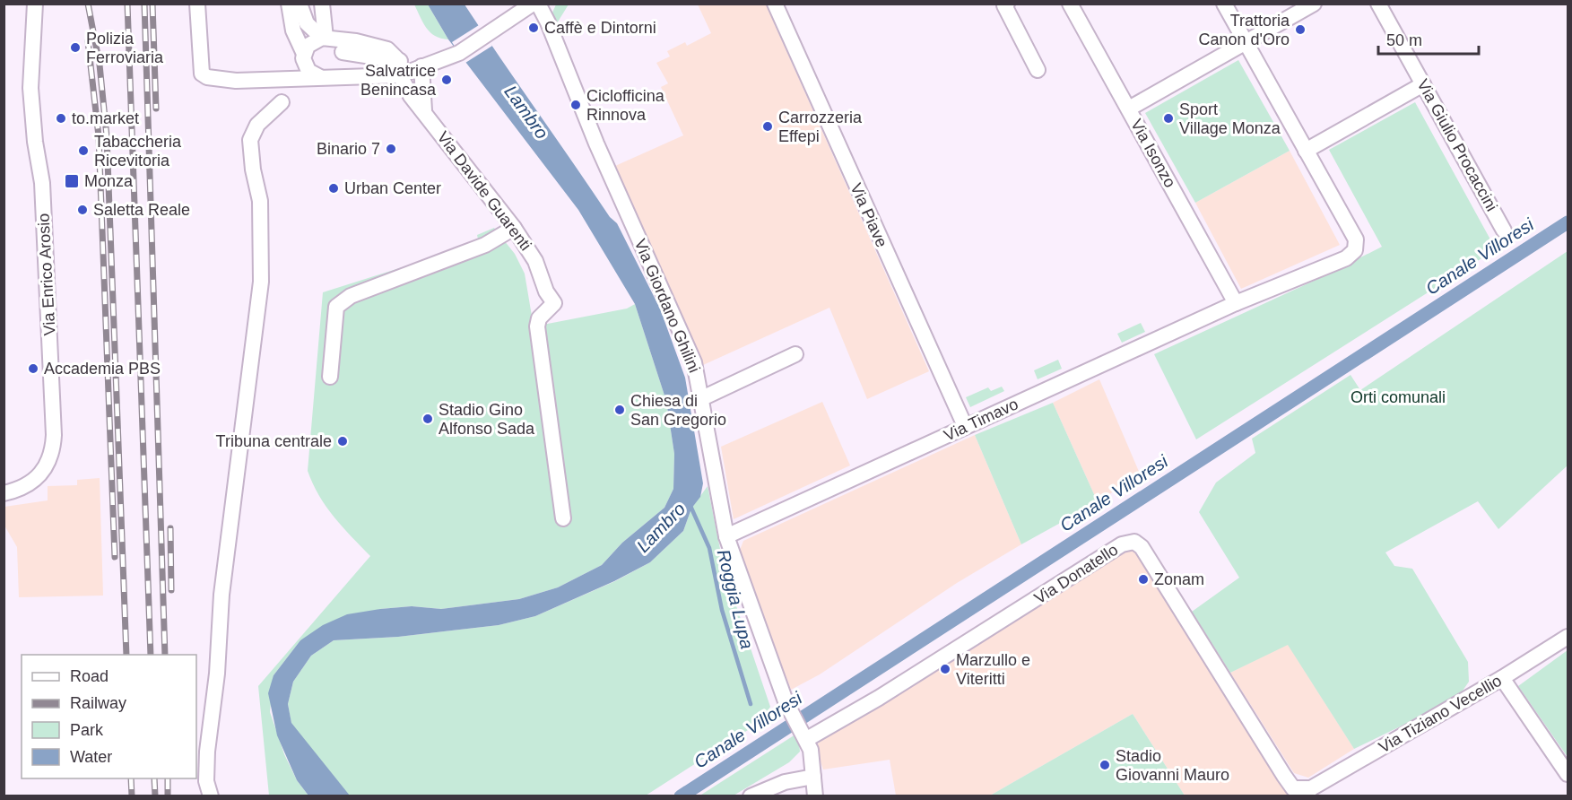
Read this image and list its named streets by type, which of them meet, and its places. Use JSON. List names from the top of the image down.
{
  "streets": {
    "street": [
      "Via Giulio Procaccini",
      "Via Isonzo",
      "Via Davide Guarenti",
      "Via Piave",
      "Via Enrico Arosio",
      "Via Giordano Ghilini",
      "Via Timavo",
      "Via Donatello",
      "Via Tiziano Vecellio"
    ]
  },
  "crossings": [
    ["Via Isonzo", "Via Timavo"],
    ["Via Piave", "Via Timavo"],
    ["Via Giordano Ghilini", "Via Timavo"],
    ["Via Giordano Ghilini", "Via Donatello"],
    ["Via Donatello", "Via Tiziano Vecellio"]
  ],
  "water": ["Lambro", "Canale Villoresi", "Roggia Lupa"],
  "parks": ["Orti comunali"],
  "places": {
    "other": [
      "Caffè e Dintorni",
      "Trattoria Canon d'Oro",
      "Polizia Ferroviaria",
      "Salvatrice Benincasa",
      "Ciclofficina Rinnova",
      "to.market",
      "Sport Village Monza",
      "Carrozzeria Effepi",
      "Binario 7",
      "Tabaccheria Ricevitoria",
      "Urban Center",
      "Saletta Reale",
      "Accademia PBS",
      "Chiesa di San Gregorio",
      "Stadio Gino Alfonso Sada",
      "Tribuna centrale",
      "Zonam",
      "Marzullo e Viteritti",
      "Stadio Giovanni Mauro"
    ],
    "transit": ["Monza"]
  },
  "legend": [
    "Road",
    "Railway",
    "Park",
    "Water"
  ],
  "scale_bar": "50 m"
}
